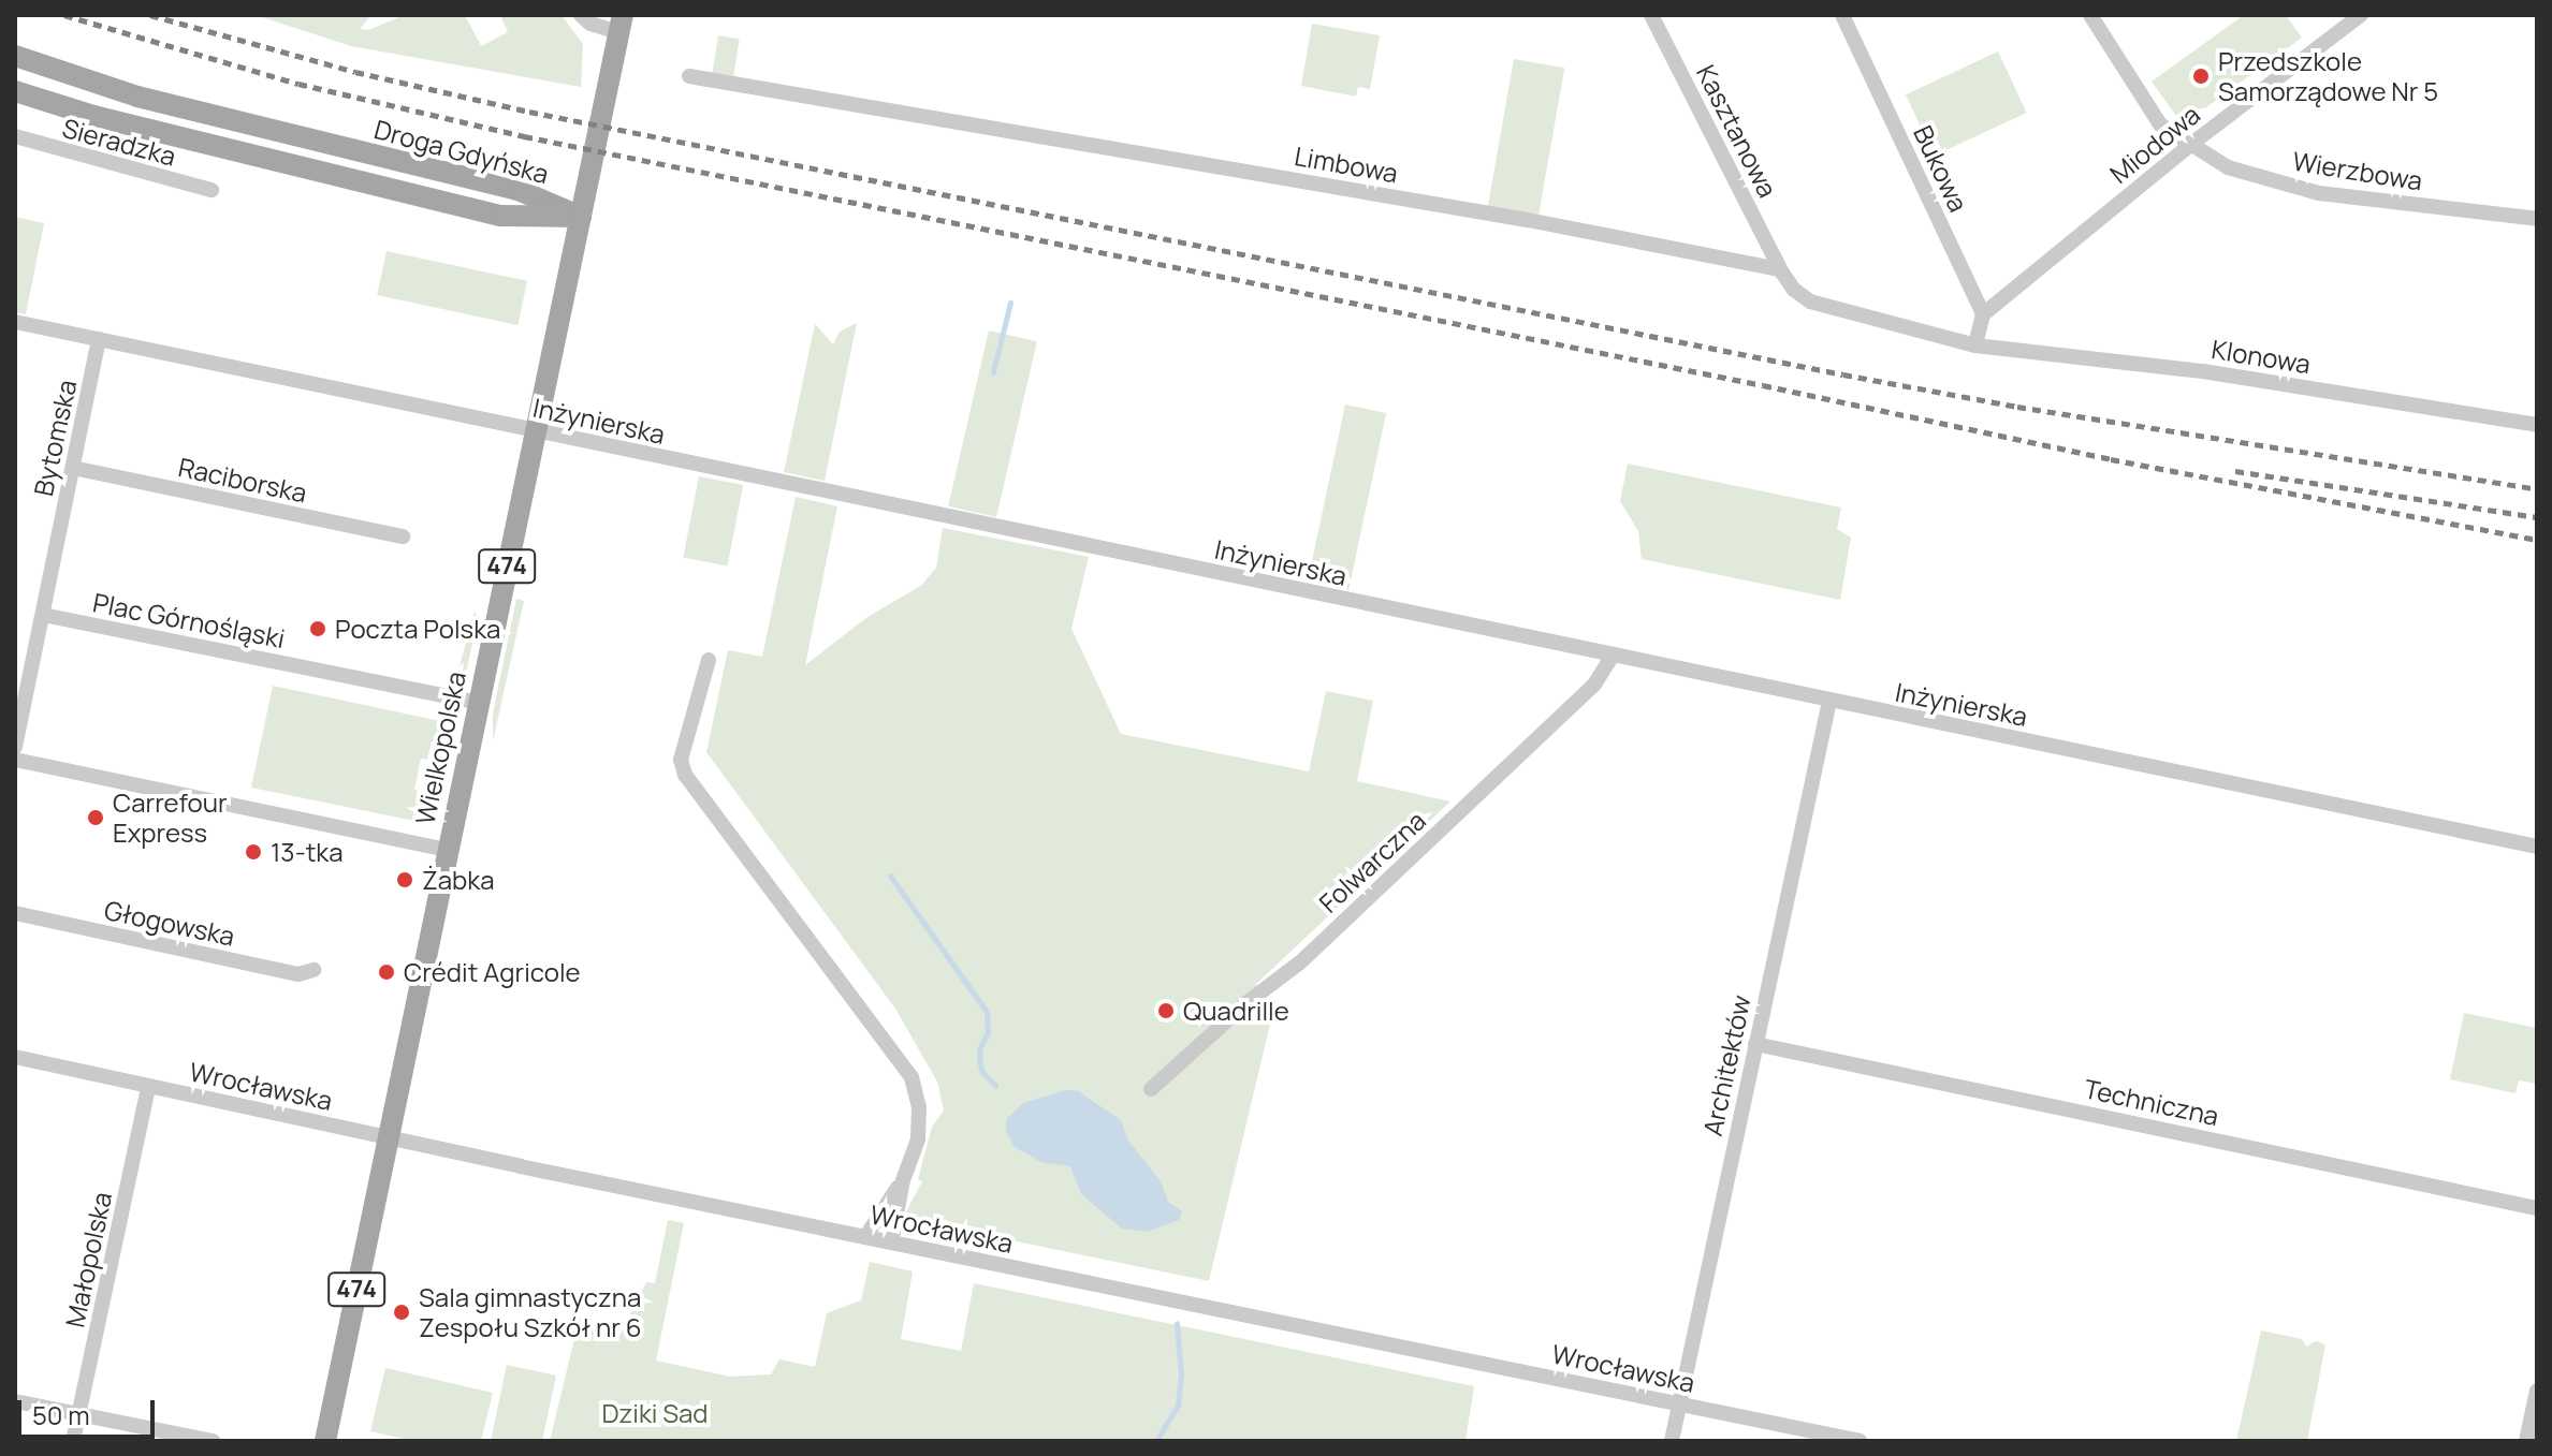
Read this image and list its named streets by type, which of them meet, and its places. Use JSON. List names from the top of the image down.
{
  "streets": {
    "main road": ["Droga Gdyńska", "474", "Wielkopolska"],
    "street": [
      "Kasztanowa",
      "Sieradzka",
      "Miodowa",
      "Limbowa",
      "Bukowa",
      "Wierzbowa",
      "Klonowa",
      "Inżynierska",
      "Bytomska",
      "Raciborska",
      "Plac Górnośląski",
      "Folwarczna",
      "Głogowska",
      "Architektów",
      "Wrocławska",
      "Techniczna",
      "Małopolska"
    ]
  },
  "crossings": [
    ["Kasztanowa", "Limbowa"],
    ["Miodowa", "Bukowa"],
    ["Miodowa", "Wierzbowa"],
    ["Droga Gdyńska", "Wielkopolska"],
    ["Inżynierska", "Bytomska"],
    ["Inżynierska", "Wielkopolska"],
    ["Inżynierska", "Folwarczna"],
    ["Inżynierska", "Architektów"],
    ["Bytomska", "Raciborska"],
    ["Bytomska", "Plac Górnośląski"],
    ["Plac Górnośląski", "Wielkopolska"],
    ["Wielkopolska", "Wrocławska"],
    ["Architektów", "Wrocławska"],
    ["Architektów", "Techniczna"],
    ["Wrocławska", "Małopolska"]
  ],
  "parks": ["Dziki Sad"],
  "places": [
    "Przedszkole Samorządowe Nr 5",
    "Poczta Polska",
    "Carrefour Express",
    "13-tka",
    "Żabka",
    "Crédit Agricole",
    "Quadrille",
    "Sala gimnastyczna Zespołu Szkół nr 6"
  ],
  "scale_bar": "50 m"
}
